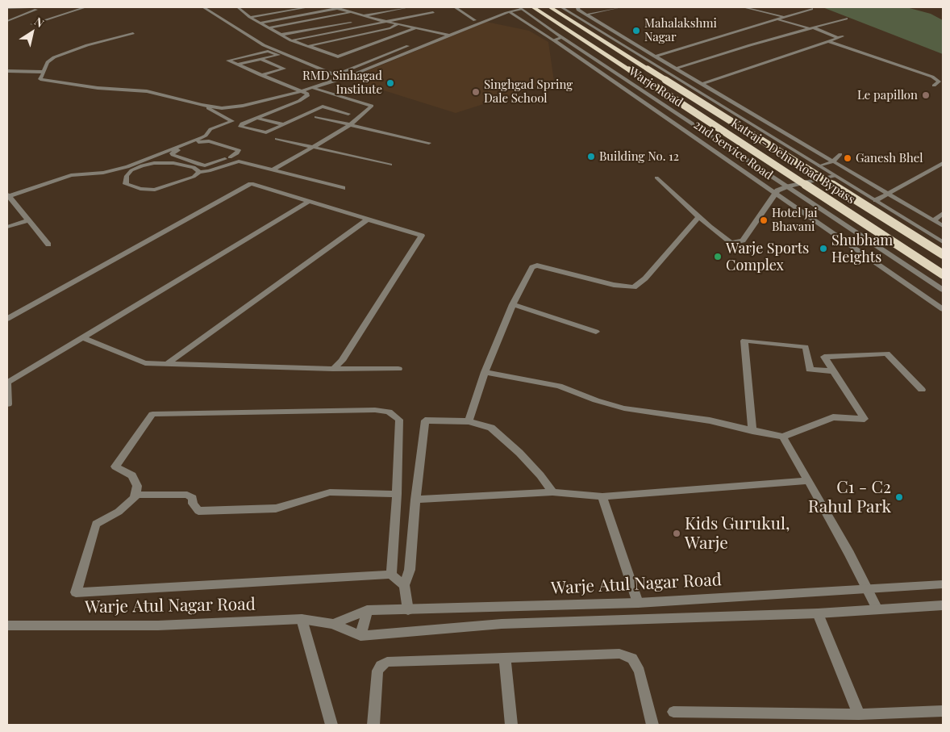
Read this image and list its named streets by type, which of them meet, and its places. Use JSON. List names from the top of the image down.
{
  "streets": {
    "highway": ["Katraj - Dehu Road Bypass"],
    "street": ["Warje Road", "2nd Service Road", "Warje Atul Nagar Road"]
  },
  "places": [
    "Mahalakshmi Nagar",
    "RMD Sinhagad Institute",
    "Singhgad Spring Dale School",
    "Le papillon",
    "Building No. 12",
    "Ganesh Bhel",
    "Hotel Jai Bhavani",
    "Shubham Heights",
    "Warje Sports Complex",
    "C1 - C2 Rahul Park",
    "Kids Gurukul, Warje"
  ],
  "north": "top right"
}
